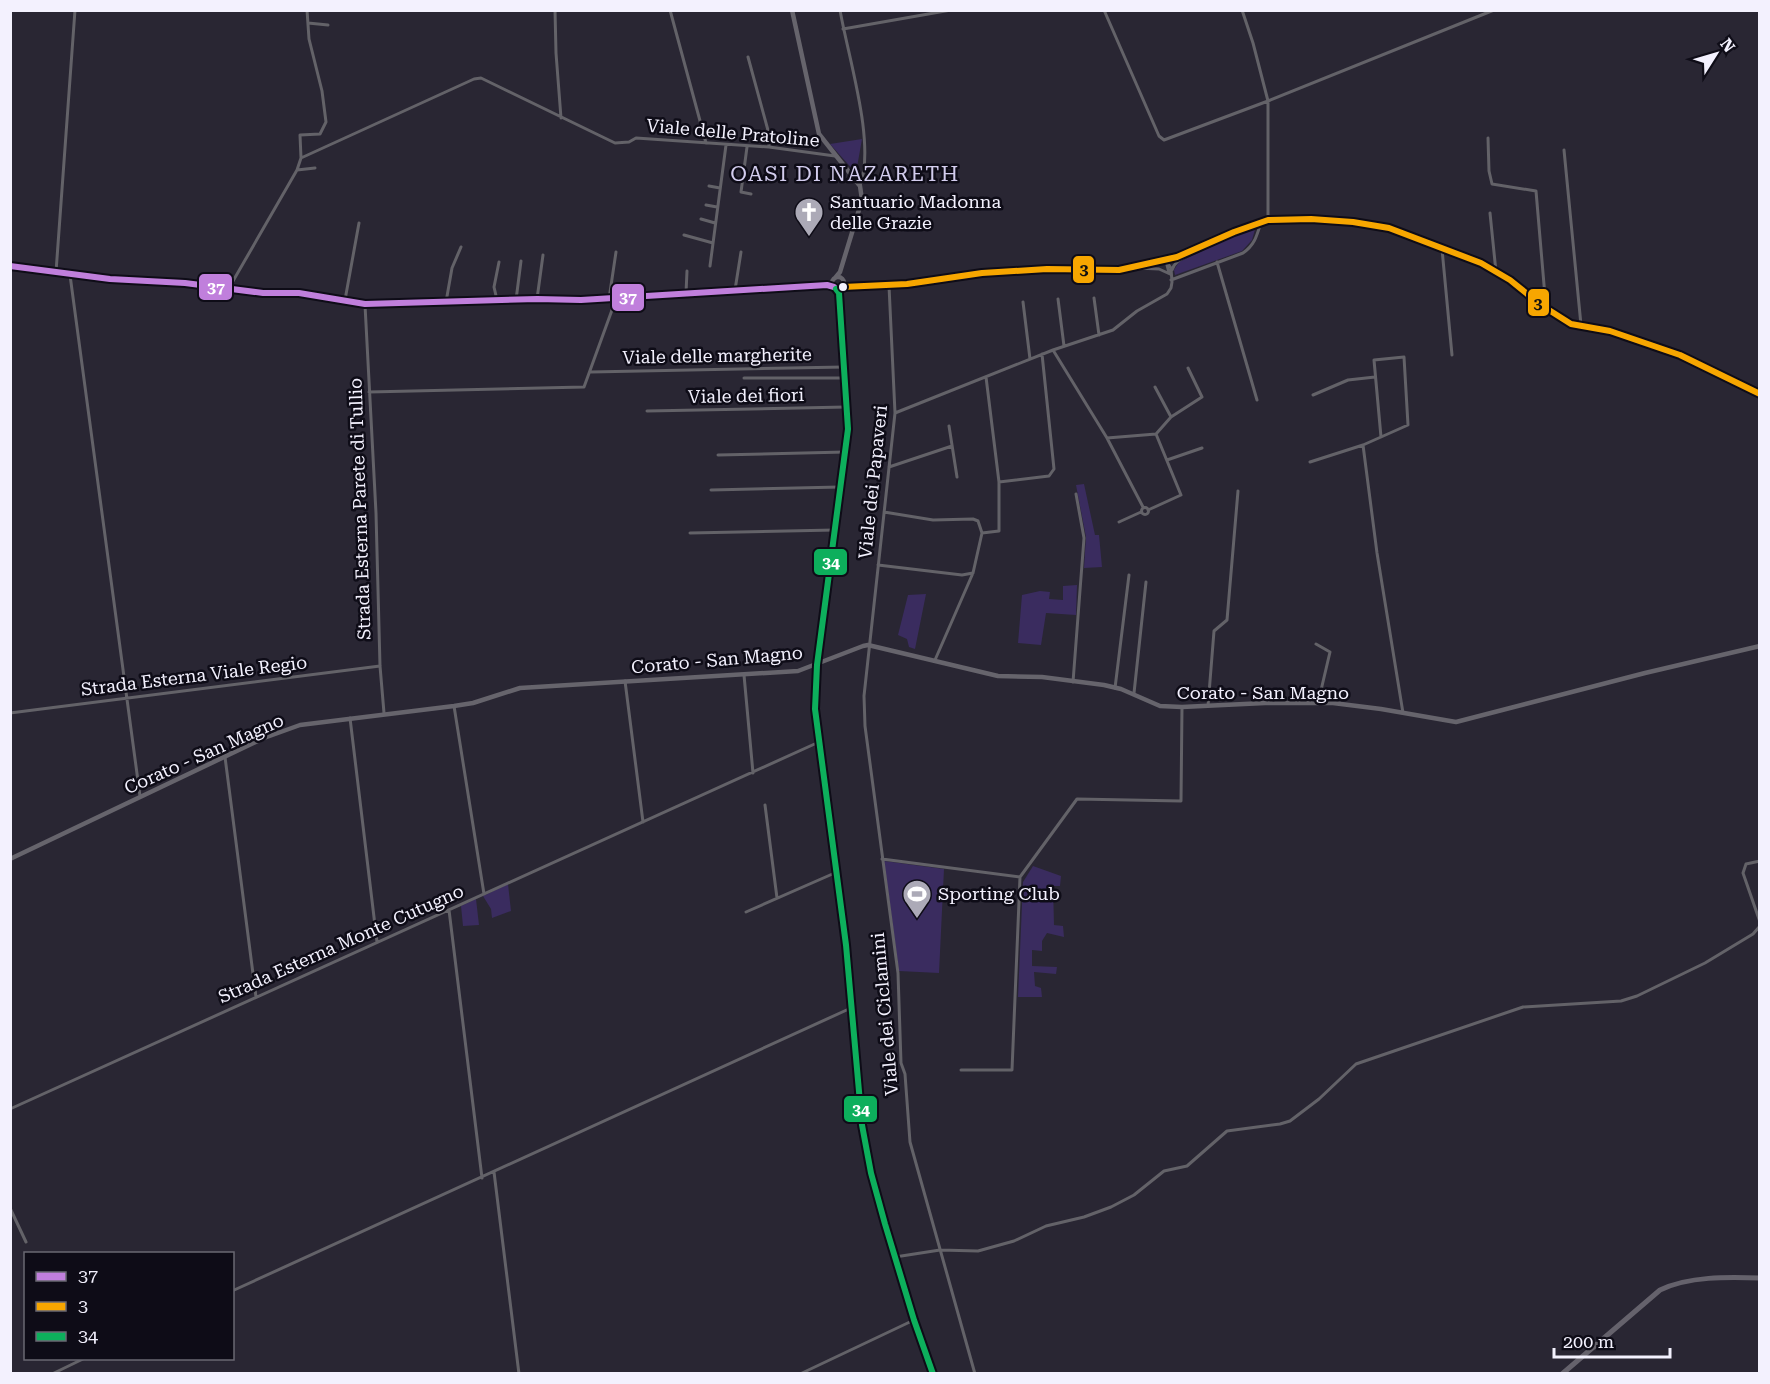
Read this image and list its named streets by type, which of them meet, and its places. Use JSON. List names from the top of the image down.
{
  "streets": {
    "main road": ["Corato - San Magno"],
    "street": [
      "Viale delle Pratoline",
      "Viale delle margherite",
      "Viale dei fiori",
      "Viale dei Papaveri",
      "Strada Esterna Parete di Tullio",
      "Strada Esterna Viale Regio",
      "Strada Esterna Monte Cutugno",
      "Viale dei Ciclamini"
    ]
  },
  "crossings": [
    ["Viale dei Papaveri", "Corato - San Magno"],
    ["Viale dei Papaveri", "Viale dei Ciclamini"],
    ["Strada Esterna Parete di Tullio", "Corato - San Magno"],
    ["Strada Esterna Parete di Tullio", "Strada Esterna Viale Regio"],
    ["Corato - San Magno", "Viale dei Ciclamini"]
  ],
  "districts": ["OASI DI NAZARETH"],
  "places": {
    "church": ["Santuario Madonna delle Grazie"],
    "sports": ["Sporting Club"]
  },
  "lines": ["transit line 3", "transit line 37", "transit line 34"],
  "legend": ["37", "3", "34"],
  "scale_bar": "200 m",
  "north": "top right"
}
